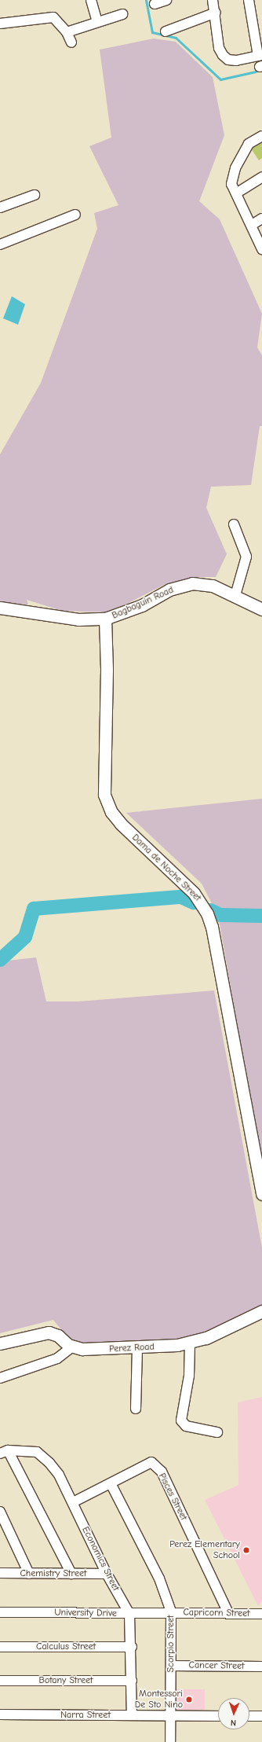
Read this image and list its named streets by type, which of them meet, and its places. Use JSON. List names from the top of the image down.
{
  "streets": {
    "street": [
      "Bagbaguin Road",
      "Dama de Noche Street",
      "Perez Road",
      "Pisces Street",
      "Economics Street",
      "Chemistry Street",
      "University Drive",
      "Capricorn Street",
      "Scorpio Street",
      "Calculus Street",
      "Cancer Street",
      "Botany Street",
      "Narra Street"
    ]
  },
  "crossings": [
    ["Bagbaguin Road", "Dama de Noche Street"],
    ["Pisces Street", "Economics Street"],
    ["Pisces Street", "Capricorn Street"],
    ["Pisces Street", "Scorpio Street"],
    ["Economics Street", "Chemistry Street"],
    ["Economics Street", "University Drive"],
    ["Economics Street", "Calculus Street"],
    ["Economics Street", "Botany Street"],
    ["Economics Street", "Narra Street"],
    ["University Drive", "Capricorn Street"],
    ["University Drive", "Scorpio Street"],
    ["Capricorn Street", "Scorpio Street"],
    ["Scorpio Street", "Cancer Street"],
    ["Scorpio Street", "Narra Street"]
  ],
  "places": ["Perez Elementary School", "Montessori De Sto Nino"],
  "north": "bottom"
}
